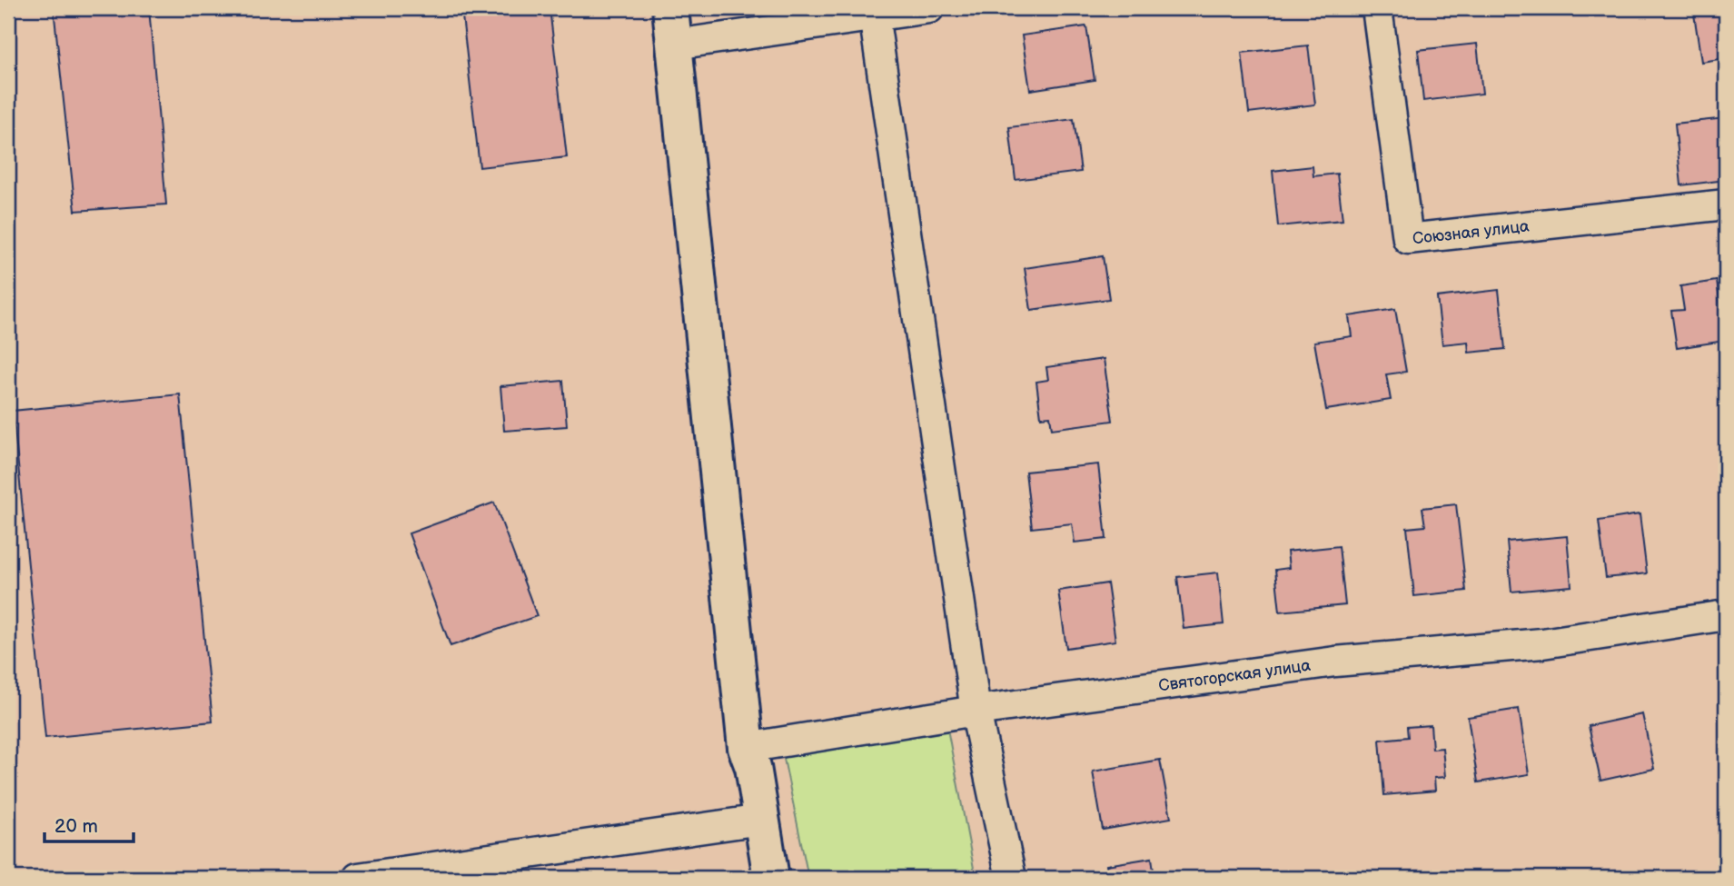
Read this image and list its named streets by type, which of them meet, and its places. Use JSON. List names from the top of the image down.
{
  "streets": {
    "street": ["Союзная улица", "Святогорская улица"]
  },
  "scale_bar": "20 m"
}
